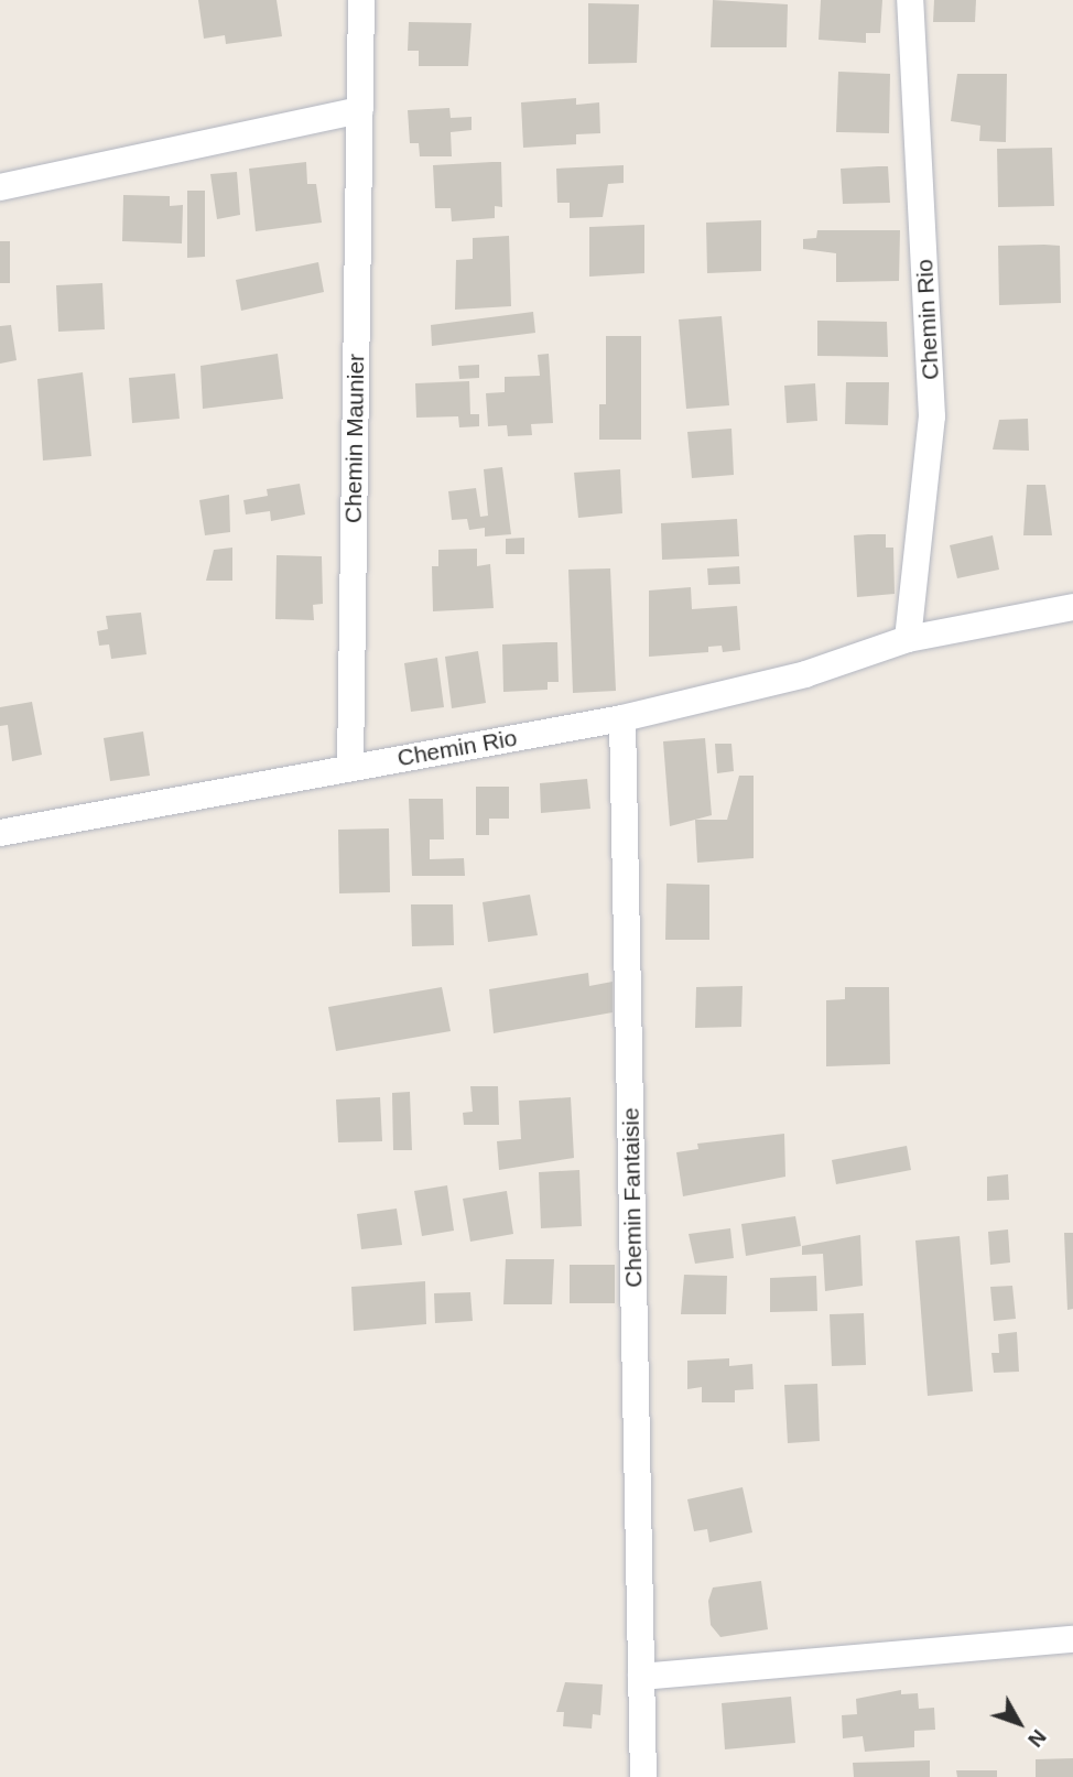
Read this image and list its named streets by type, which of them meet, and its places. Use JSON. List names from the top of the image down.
{
  "streets": {
    "street": ["Chemin Rio", "Chemin Maunier", "Chemin Fantaisie"]
  },
  "crossings": [
    ["Chemin Rio", "Chemin Maunier"],
    ["Chemin Rio", "Chemin Fantaisie"]
  ],
  "north": "bottom right"
}
